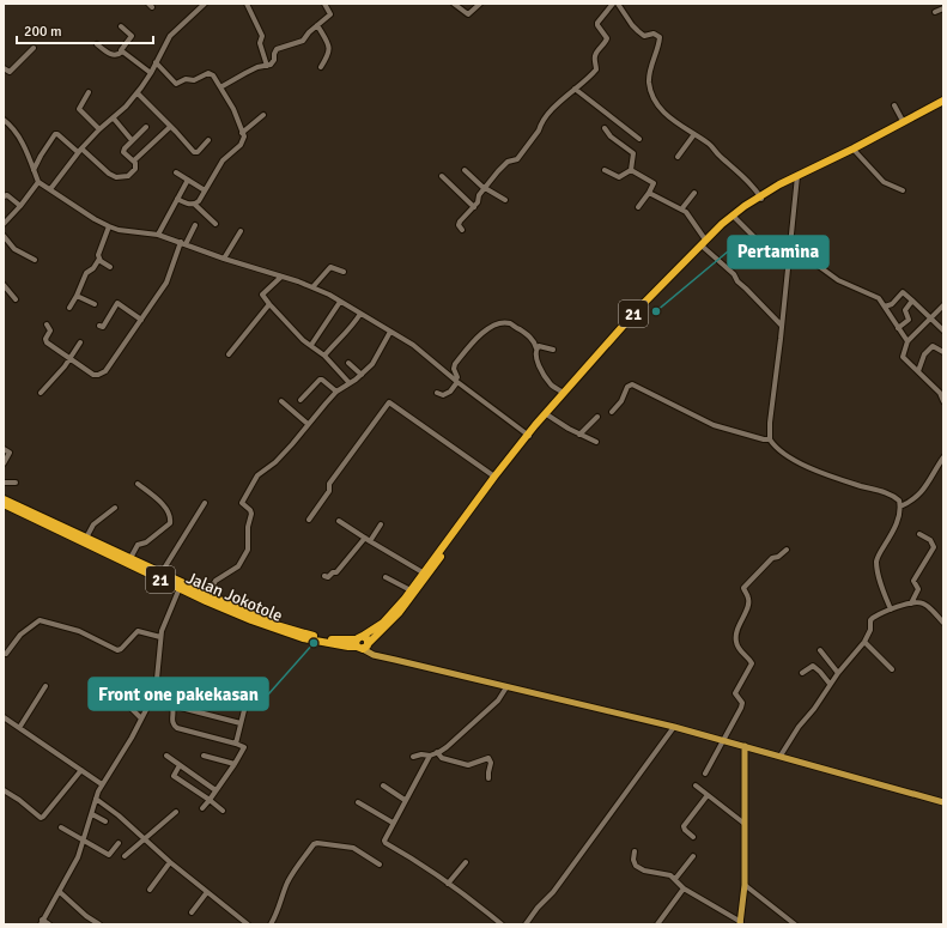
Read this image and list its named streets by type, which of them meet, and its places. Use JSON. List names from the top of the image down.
{
  "streets": {
    "highway": ["21", "Jalan Jokotole"]
  },
  "crossings": [
    ["21", "Jalan Jokotole"]
  ],
  "places": ["Pertamina", "Front one pakekasan"],
  "scale_bar": "200 m"
}
